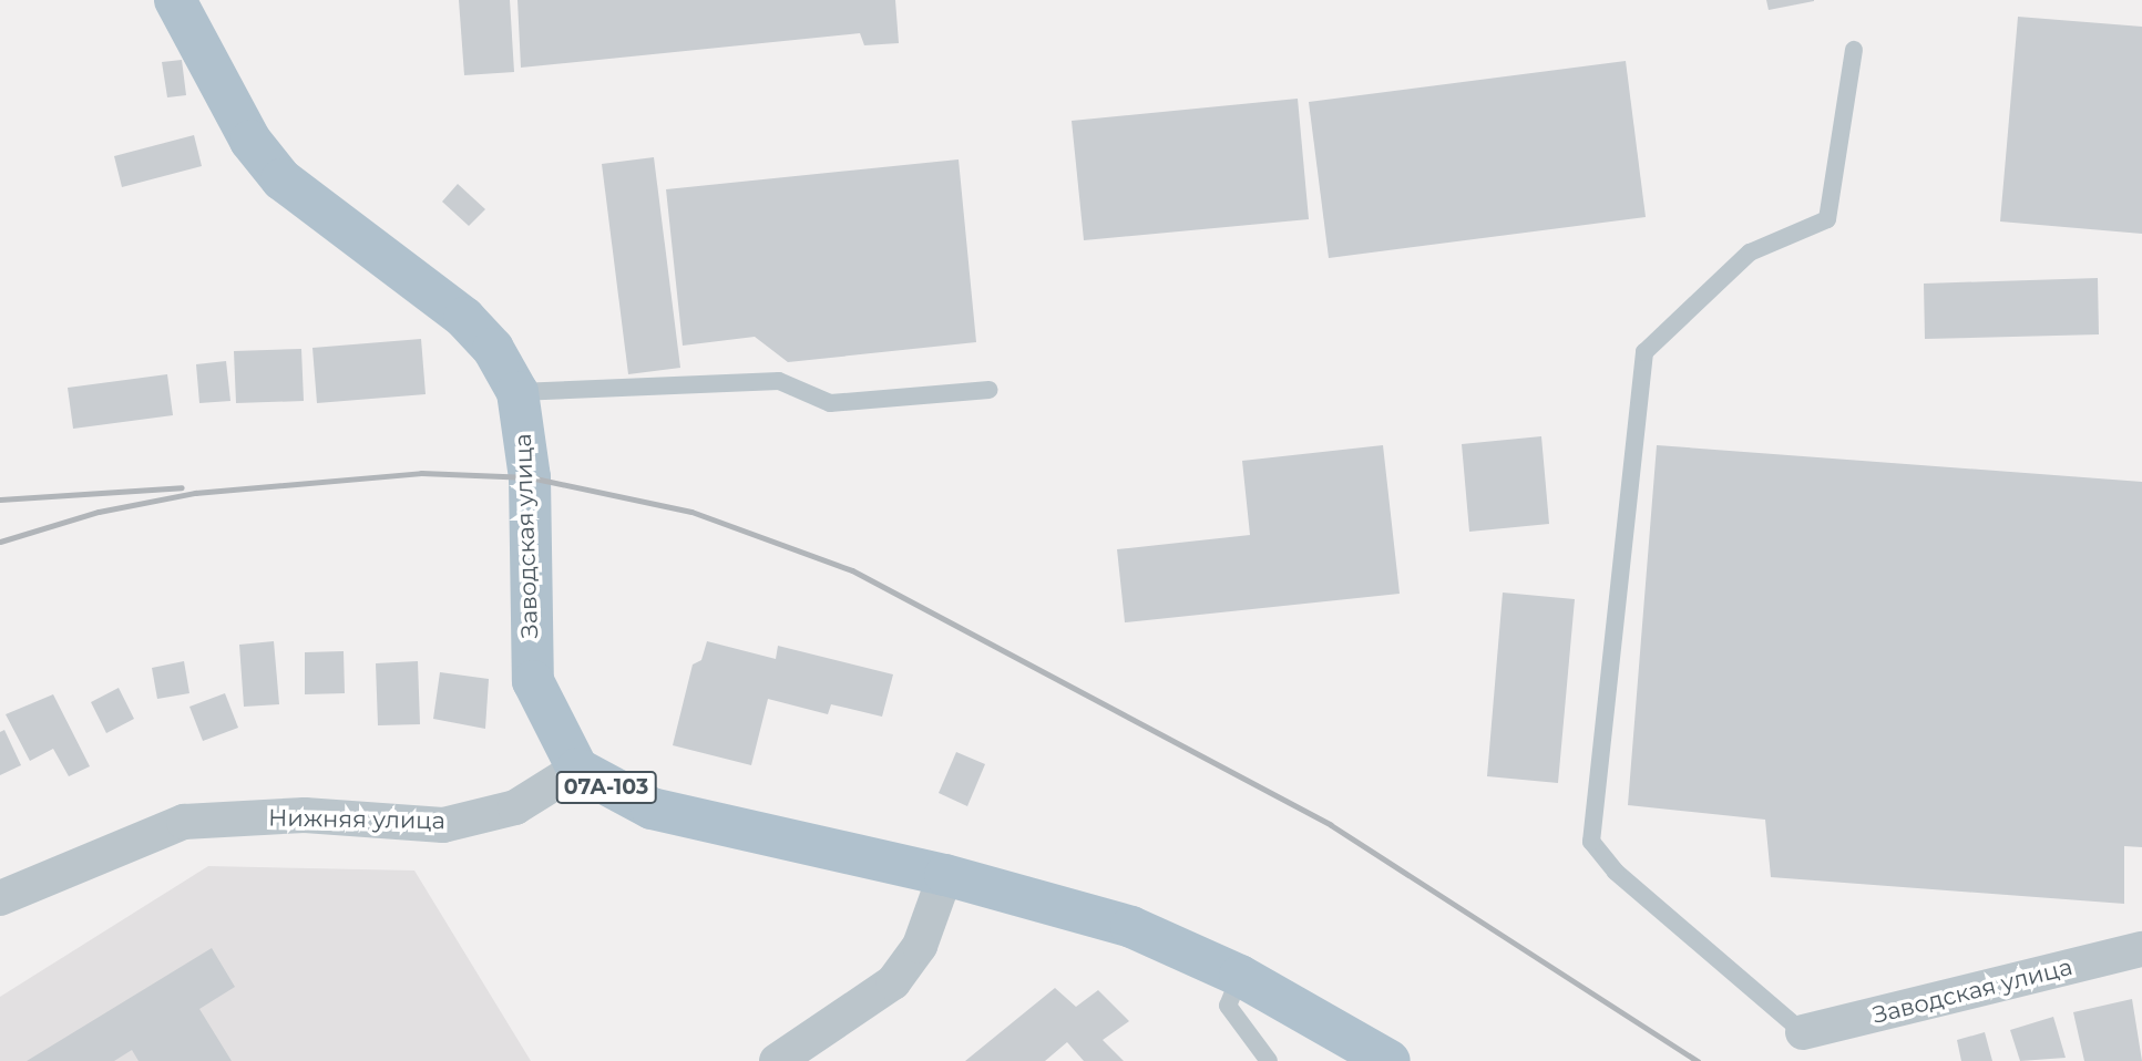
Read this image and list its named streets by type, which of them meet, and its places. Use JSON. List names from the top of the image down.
{
  "streets": {
    "main road": ["Заводская улица", "07А-103"],
    "street": ["Нижняя улица"]
  },
  "crossings": [
    ["Заводская улица", "07А-103"],
    ["Заводская улица", "Нижняя улица"],
    ["07А-103", "Нижняя улица"]
  ]
}
